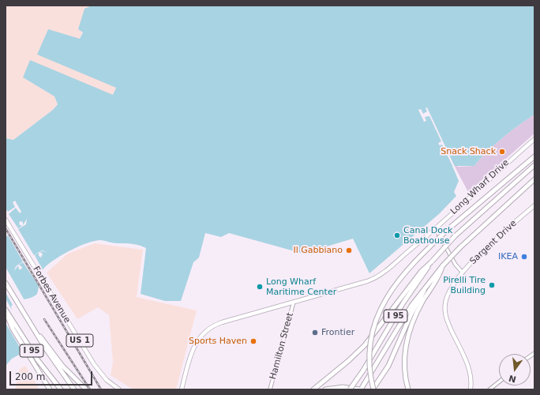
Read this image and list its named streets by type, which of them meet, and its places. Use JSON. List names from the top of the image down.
{
  "streets": {
    "highway": ["I 95"],
    "main road": [
      "Long Wharf Drive",
      "Sargent Drive",
      "Forbes Avenue",
      "US 1"
    ],
    "street": ["Hamilton Street"]
  },
  "crossings": [
    ["Long Wharf Drive", "Hamilton Street"]
  ],
  "places": [
    "Snack Shack",
    "Canal Dock Boathouse",
    "Il Gabbiano",
    "IKEA",
    "Pirelli Tire Building",
    "Long Wharf Maritime Center",
    "Frontier",
    "Sports Haven"
  ],
  "scale_bar": "200 m",
  "north": "bottom"
}
